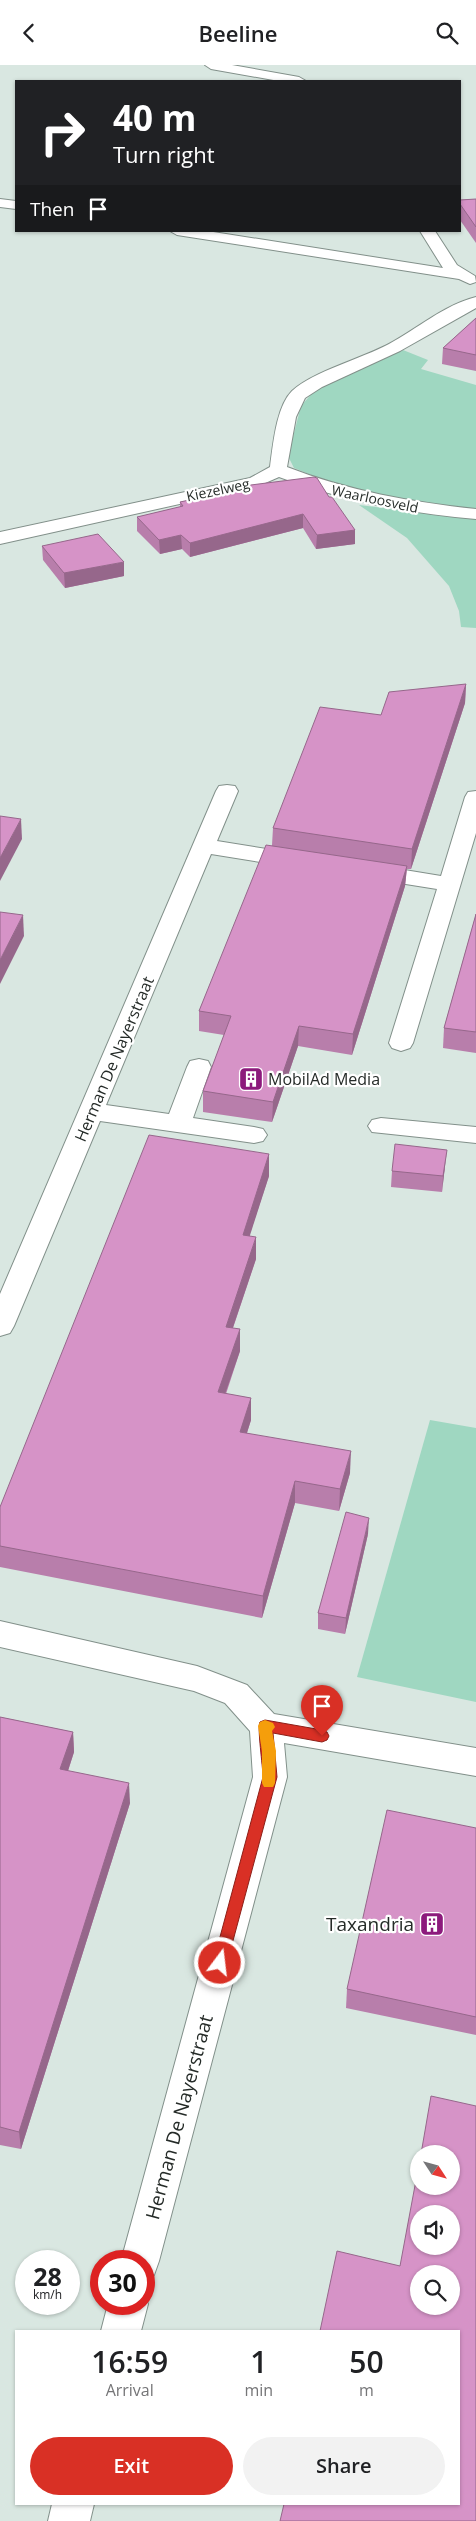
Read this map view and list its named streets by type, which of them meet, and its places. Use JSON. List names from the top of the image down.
{
  "streets": {
    "street": ["Kiezelweg", "Waarloosveld", "Herman De Nayerstraat"]
  },
  "crossings": [
    ["Kiezelweg", "Waarloosveld"]
  ],
  "places": {
    "building": ["MobilAd Media", "Taxandria"]
  },
  "north": "bottom right",
  "page": {
    "header": "Beeline",
    "turn": ["40 m", "Turn right"],
    "then": "Then",
    "speed": "28 km/h",
    "limit": "30",
    "eta": [
      "16:59",
      "Arrival",
      "1",
      "min",
      "50",
      "m"
    ],
    "buttons": ["Exit", "Share"]
  }
}
